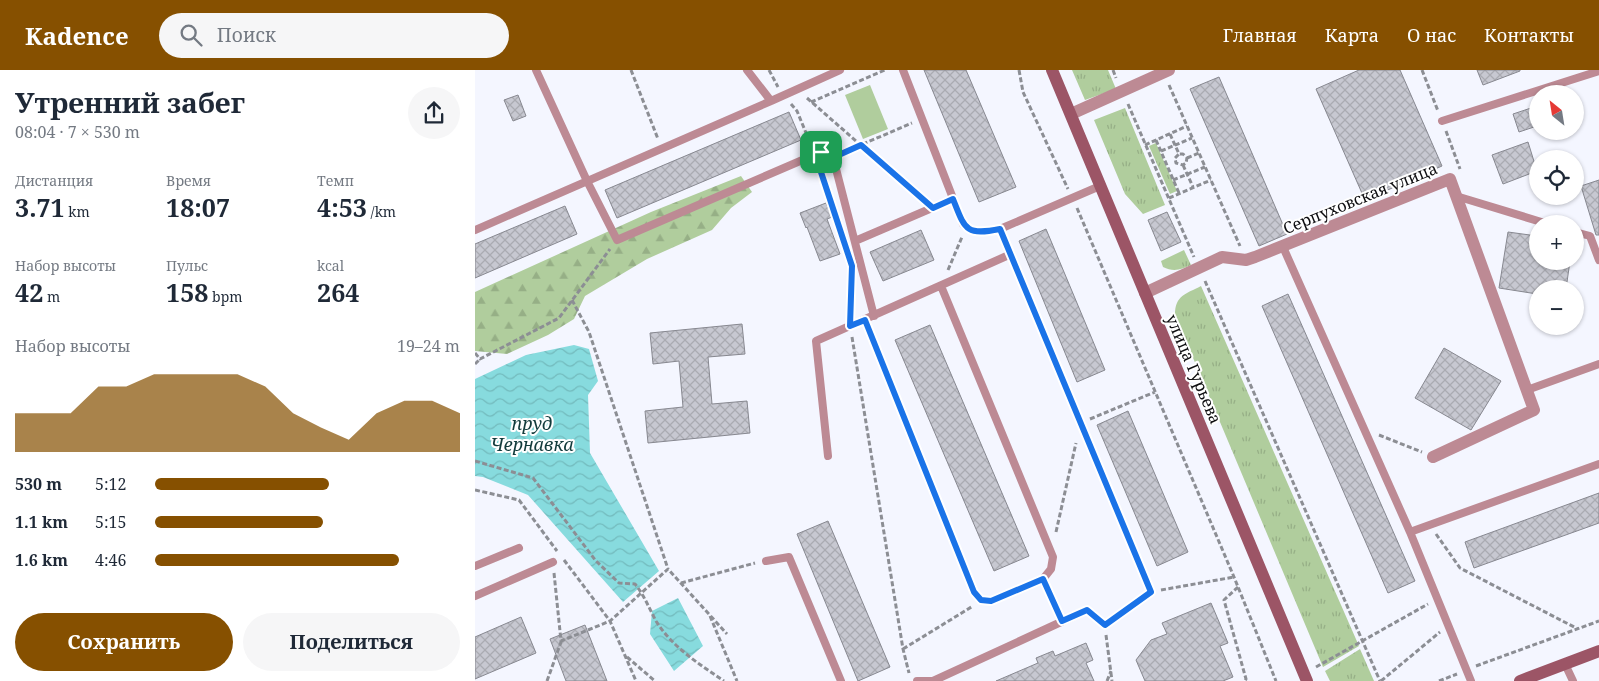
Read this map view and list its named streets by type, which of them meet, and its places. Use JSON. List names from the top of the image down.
{
  "streets": {
    "main road": ["улица Гурьева"],
    "street": ["Серпуховская улица"]
  },
  "crossings": [
    ["Серпуховская улица", "улица Гурьева"]
  ],
  "water": ["пруд Чернавка"],
  "north": "top left",
  "page": {
    "header": "Kadence",
    "search": "Поиск",
    "nav": [
      "Главная",
      "Карта",
      "О нас",
      "Контакты"
    ],
    "heading": ["Утренний забег", "08:04 · 7 × 530 m"],
    "map_buttons": ["+", "−"],
    "stats": [
      ["Дистанция", "3.71 km"],
      ["Время", "18:07"],
      ["Темп", "4:53 /km"],
      ["Набор высоты", "42 m"],
      ["Пульс", "158 bpm"],
      ["kcal", "264"]
    ],
    "chart": ["Набор высоты", "19–24 m"],
    "list": [
      {
        "name": "530 m",
        "note": "5:12"
      },
      {
        "name": "1.1 km",
        "note": "5:15"
      },
      {
        "name": "1.6 km",
        "note": "4:46"
      }
    ],
    "buttons": ["Сохранить", "Поделиться"]
  }
}
